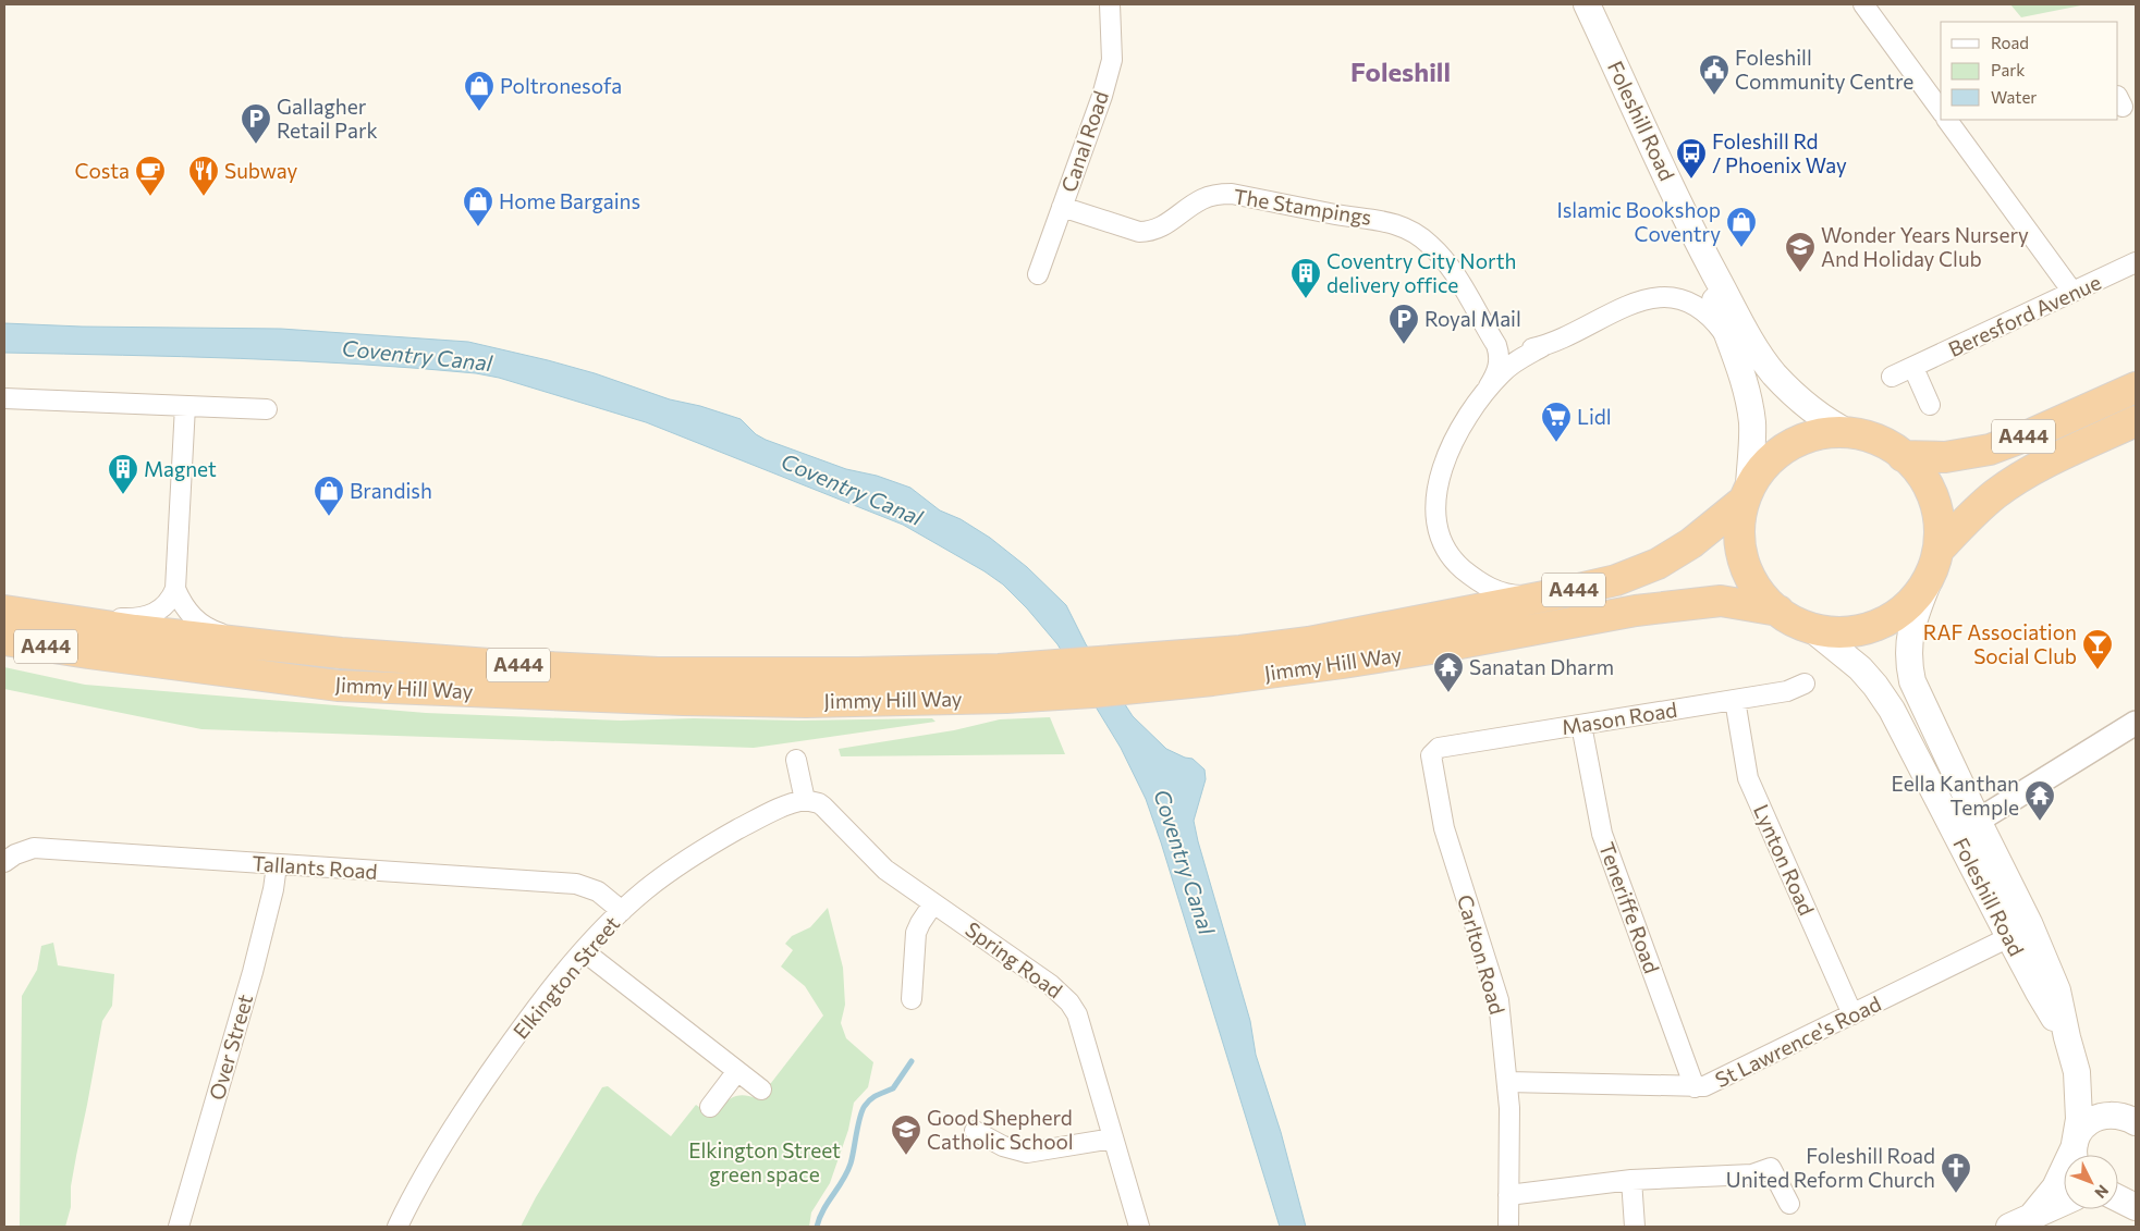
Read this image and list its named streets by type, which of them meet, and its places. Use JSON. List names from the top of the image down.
{
  "streets": {
    "highway": ["A444", "Jimmy Hill Way"],
    "main road": ["Foleshill Road"],
    "street": [
      "Canal Road",
      "The Stampings",
      "Beresford Avenue",
      "Mason Road",
      "Lynton Road",
      "Tallants Road",
      "Teneriffe Road",
      "Carlton Road",
      "Spring Road",
      "Elkington Street",
      "St Lawrence's Road",
      "Over Street"
    ]
  },
  "crossings": [
    ["Foleshill Road", "Jimmy Hill Way"],
    ["Foleshill Road", "St Lawrence's Road"],
    ["Canal Road", "The Stampings"],
    ["A444", "Jimmy Hill Way"],
    ["Mason Road", "Lynton Road"],
    ["Mason Road", "Teneriffe Road"],
    ["Mason Road", "Carlton Road"],
    ["Lynton Road", "St Lawrence's Road"],
    ["Tallants Road", "Elkington Street"],
    ["Tallants Road", "Over Street"],
    ["Teneriffe Road", "St Lawrence's Road"],
    ["Carlton Road", "St Lawrence's Road"],
    ["Spring Road", "Elkington Street"]
  ],
  "districts": ["Foleshill"],
  "water": ["Coventry Canal"],
  "parks": ["Elkington Street green space"],
  "places": {
    "public building": ["Foleshill Community Centre"],
    "shop": [
      "Poltronesofa",
      "Home Bargains",
      "Islamic Bookshop Coventry",
      "Brandish"
    ],
    "parking": ["Gallagher Retail Park", "Royal Mail"],
    "bus stop": ["Foleshill Rd / Phoenix Way"],
    "cafe": ["Costa"],
    "restaurant": ["Subway"],
    "school or university": ["Wonder Years Nursery And Holiday Club", "Good Shepherd Catholic School"],
    "building": ["Coventry City North delivery office", "Magnet"],
    "supermarket": ["Lidl"],
    "bar": ["RAF Association Social Club"],
    "temple": ["Sanatan Dharm", "Eella Kanthan Temple"],
    "church": ["Foleshill Road United Reform Church"]
  },
  "legend": ["Road", "Park", "Water"],
  "north": "bottom right"
}
